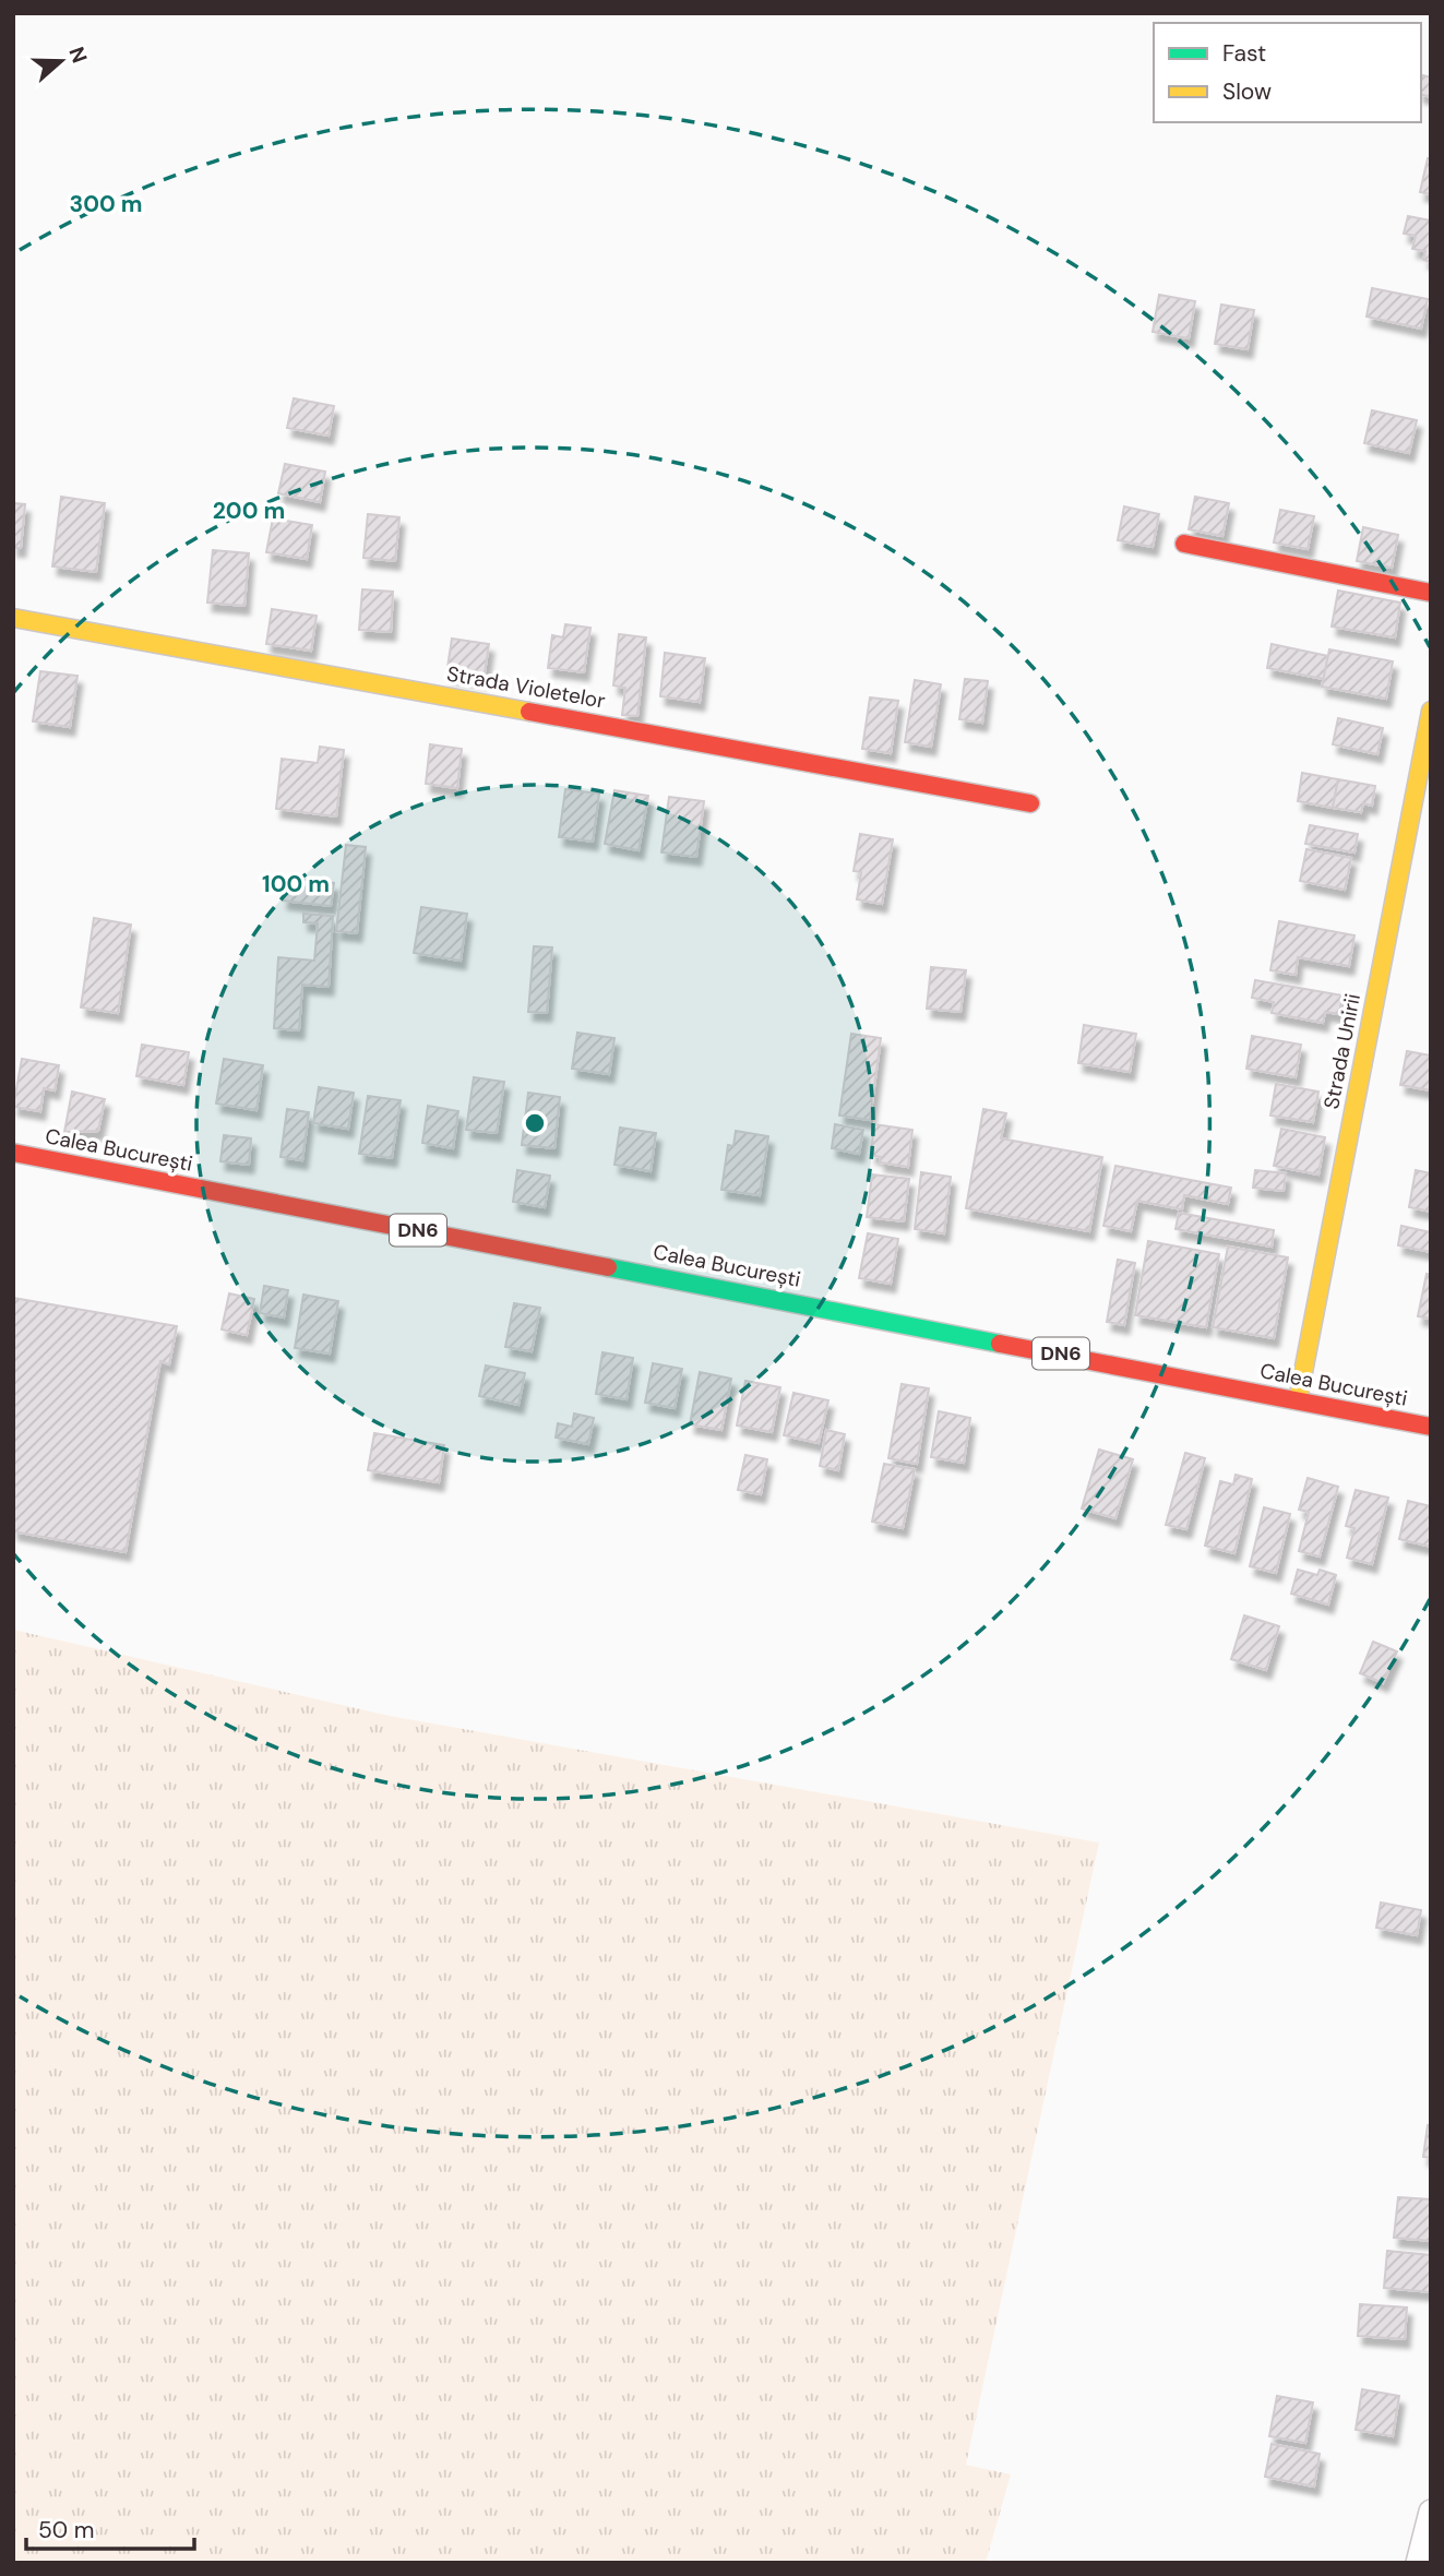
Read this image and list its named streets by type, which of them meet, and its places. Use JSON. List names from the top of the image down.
{
  "streets": {
    "main road": [
      "Strada Violetelor",
      "Strada Unirii",
      "Calea București",
      "DN6"
    ]
  },
  "crossings": [
    ["Strada Unirii", "Calea București"]
  ],
  "legend": ["Fast", "Slow"],
  "scale_bar": "50 m",
  "north": "right",
  "rings": ["300 m", "200 m", "100 m"]
}
